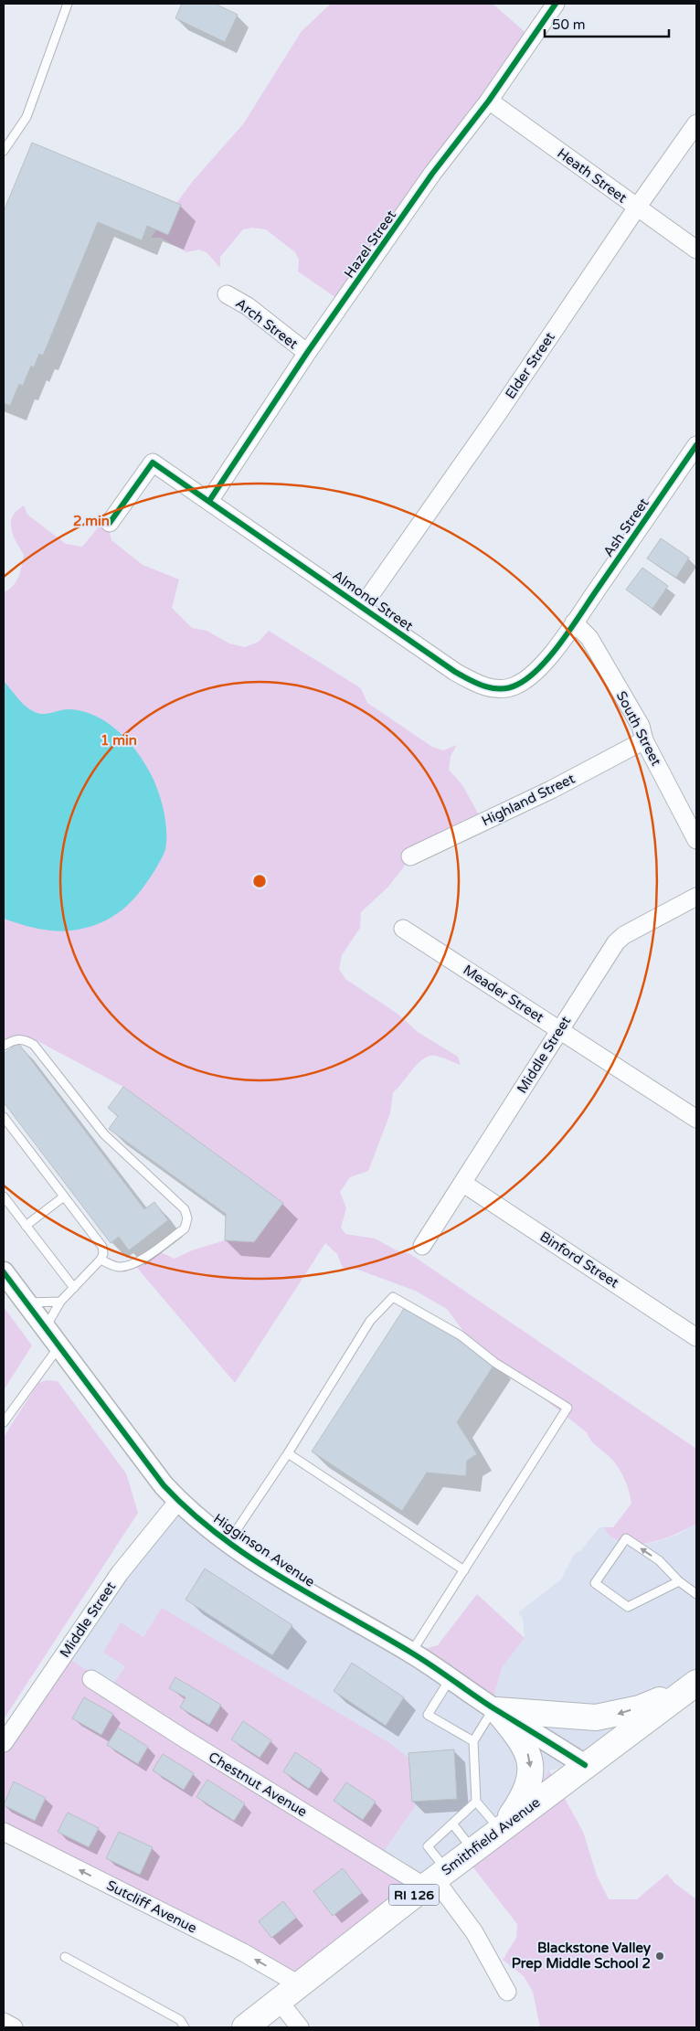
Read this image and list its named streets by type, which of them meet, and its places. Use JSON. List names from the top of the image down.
{
  "streets": {
    "main road": ["Smithfield Avenue", "RI 126"],
    "street": [
      "Heath Street",
      "Hazel Street",
      "Arch Street",
      "Elder Street",
      "Ash Street",
      "Almond Street",
      "South Street",
      "Highland Street",
      "Meader Street",
      "Middle Street",
      "Binford Street",
      "Higginson Avenue",
      "Chestnut Avenue",
      "Sutcliff Avenue"
    ]
  },
  "crossings": [
    ["Heath Street", "Hazel Street"],
    ["Heath Street", "Elder Street"],
    ["Hazel Street", "Arch Street"],
    ["Hazel Street", "Almond Street"],
    ["Elder Street", "Almond Street"],
    ["Ash Street", "Almond Street"],
    ["Ash Street", "South Street"],
    ["Almond Street", "South Street"],
    ["South Street", "Highland Street"],
    ["Meader Street", "Middle Street"],
    ["Middle Street", "Binford Street"],
    ["Middle Street", "Higginson Avenue"],
    ["Higginson Avenue", "Smithfield Avenue"],
    ["Chestnut Avenue", "Smithfield Avenue"],
    ["Smithfield Avenue", "Sutcliff Avenue"]
  ],
  "one_way": ["Sutcliff Avenue"],
  "places": ["Blackstone Valley Prep Middle School 2"],
  "scale_bar": "50 m",
  "rings": ["2 min", "1 min"]
}
